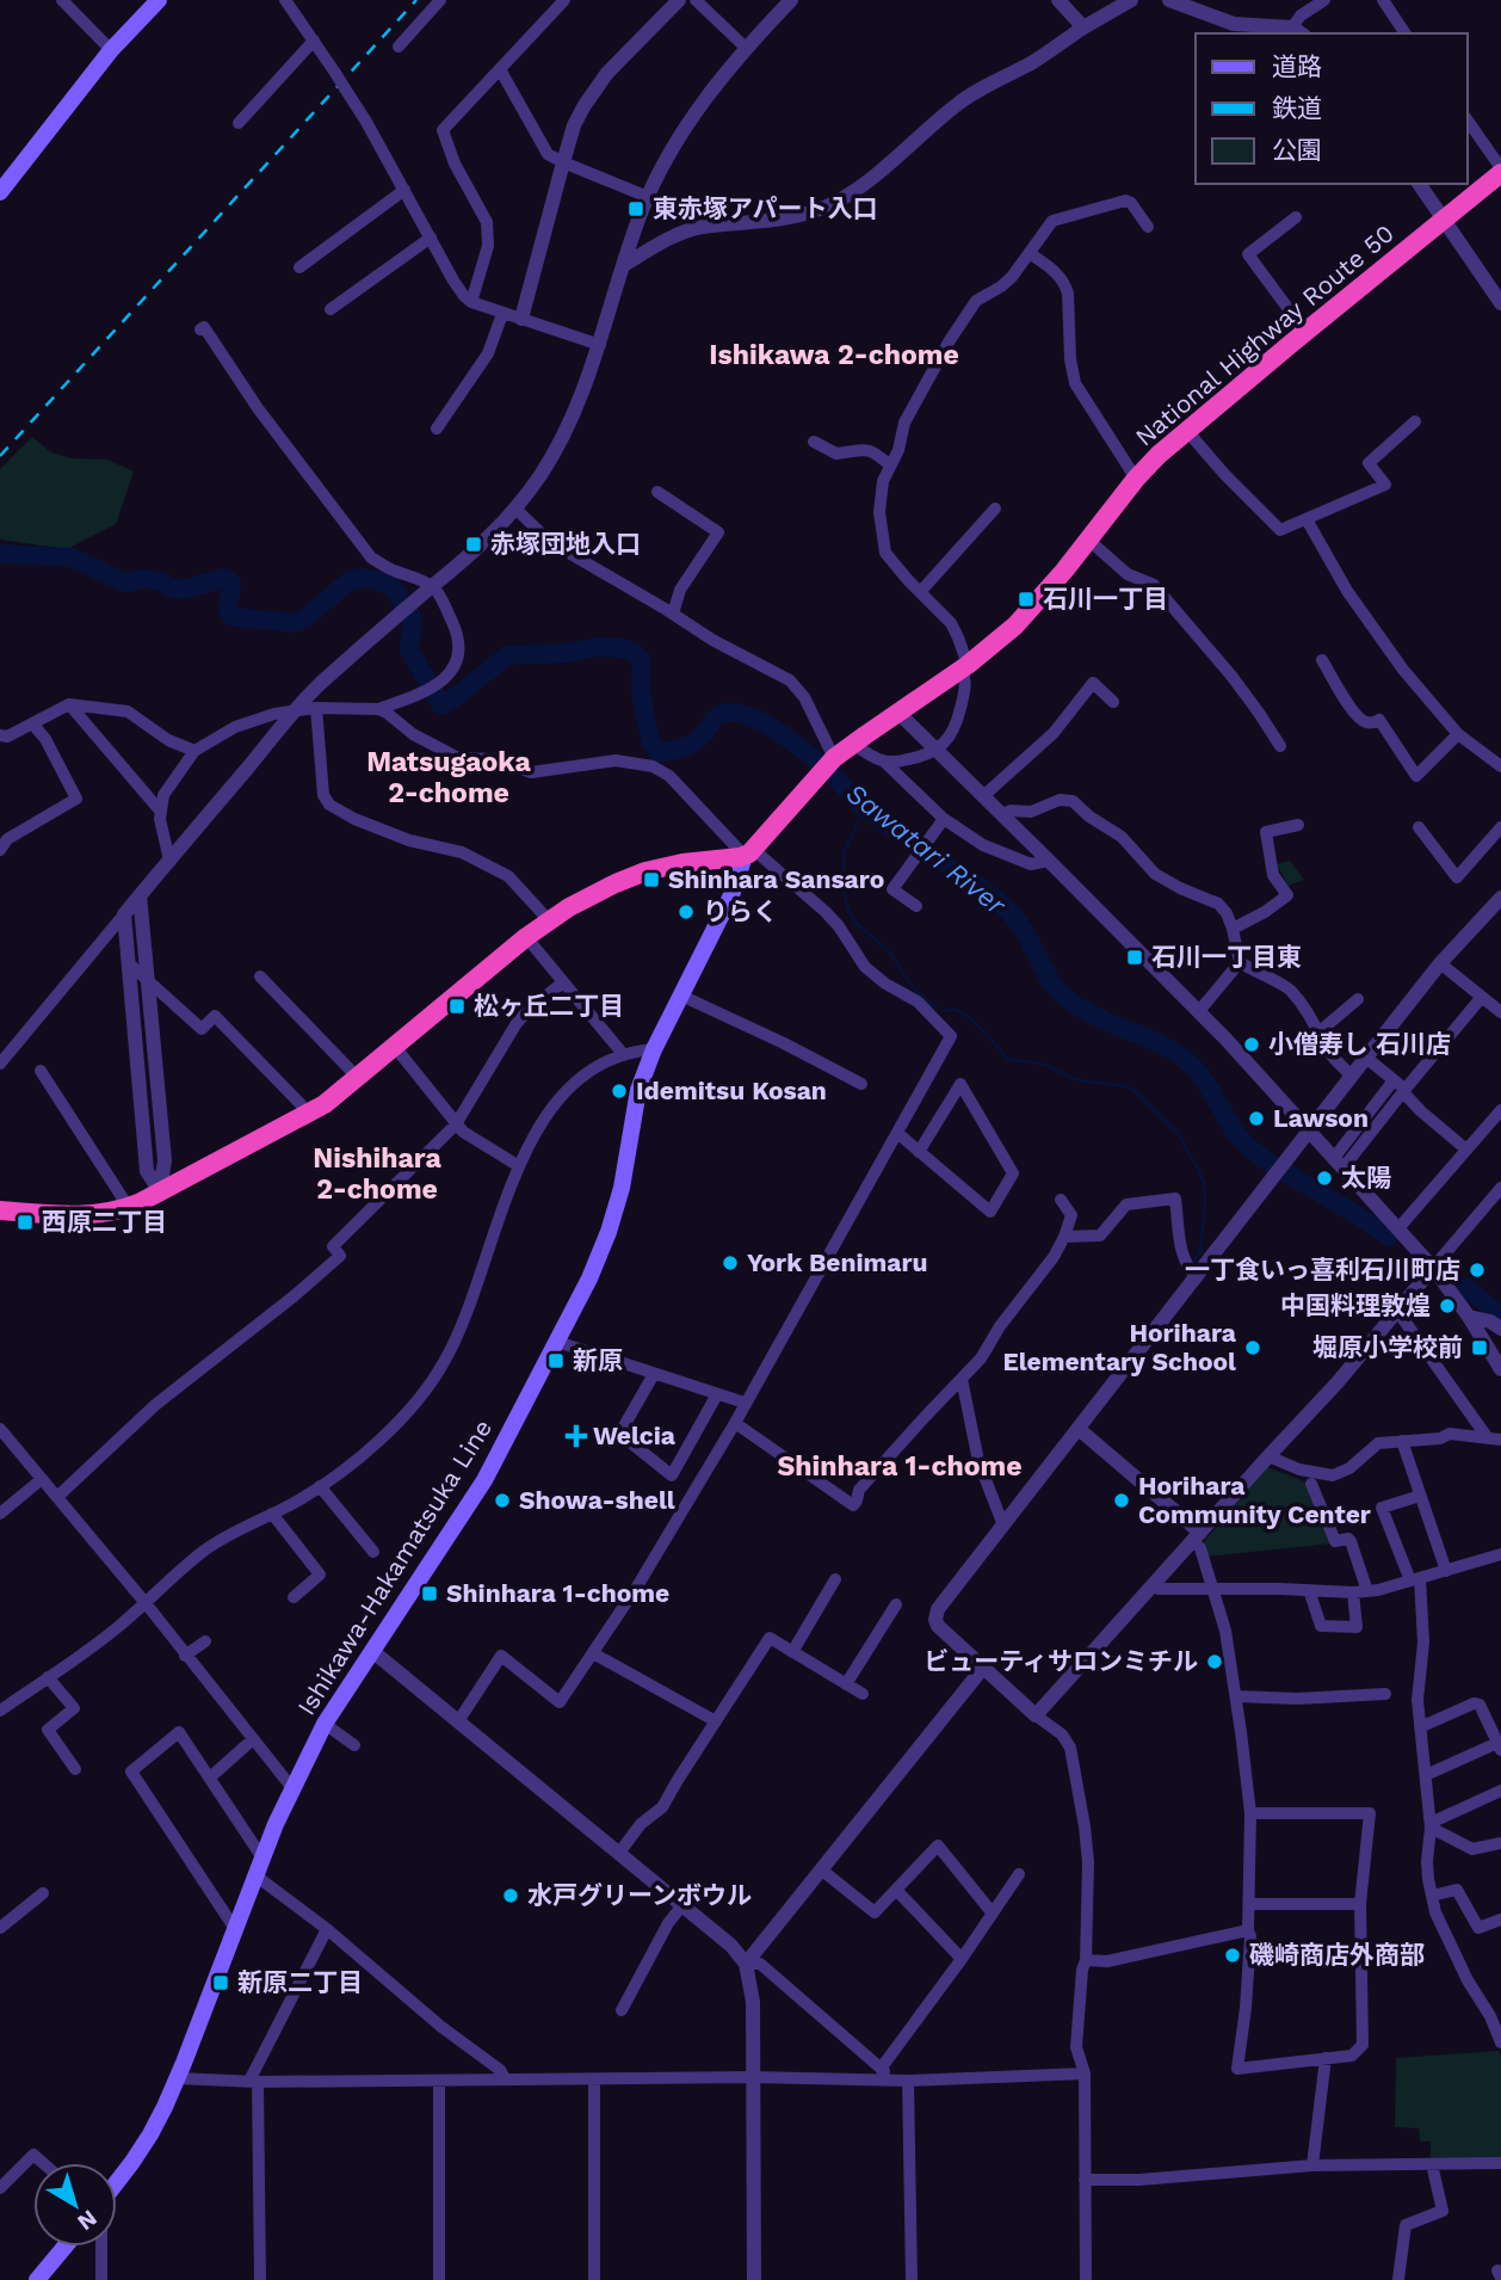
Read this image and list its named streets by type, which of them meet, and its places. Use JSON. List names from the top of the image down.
{
  "streets": {
    "highway": ["National Highway Route 50"],
    "main road": ["Ishikawa-Hakamatsuka Line"]
  },
  "crossings": [
    ["National Highway Route 50", "Ishikawa-Hakamatsuka Line"]
  ],
  "districts": [
    "Ishikawa 2-chome",
    "Matsugaoka 2-chome",
    "Nishihara 2-chome",
    "Shinhara 1-chome"
  ],
  "water": ["Sawatari River"],
  "places": {
    "transit": [
      "東赤塚アパート入口",
      "赤塚団地入口",
      "石川一丁目",
      "Shinhara Sansaro",
      "石川一丁目東",
      "松ヶ丘二丁目",
      "西原二丁目",
      "堀原小学校前",
      "新原",
      "Shinhara 1-chome",
      "新原二丁目"
    ],
    "other": [
      "りらく",
      "小僧寿し 石川店",
      "Idemitsu Kosan",
      "Lawson",
      "太陽",
      "York Benimaru",
      "一丁食いっ喜利石川町店",
      "中国料理敦煌",
      "Horihara Elementary School",
      "Showa-shell",
      "Horihara Community Center",
      "ビューティサロンミチル",
      "水戸グリーンボウル",
      "磯崎商店外商部"
    ],
    "health": ["Welcia"]
  },
  "legend": ["道路", "鉄道", "公園"],
  "north": "bottom right"
}
